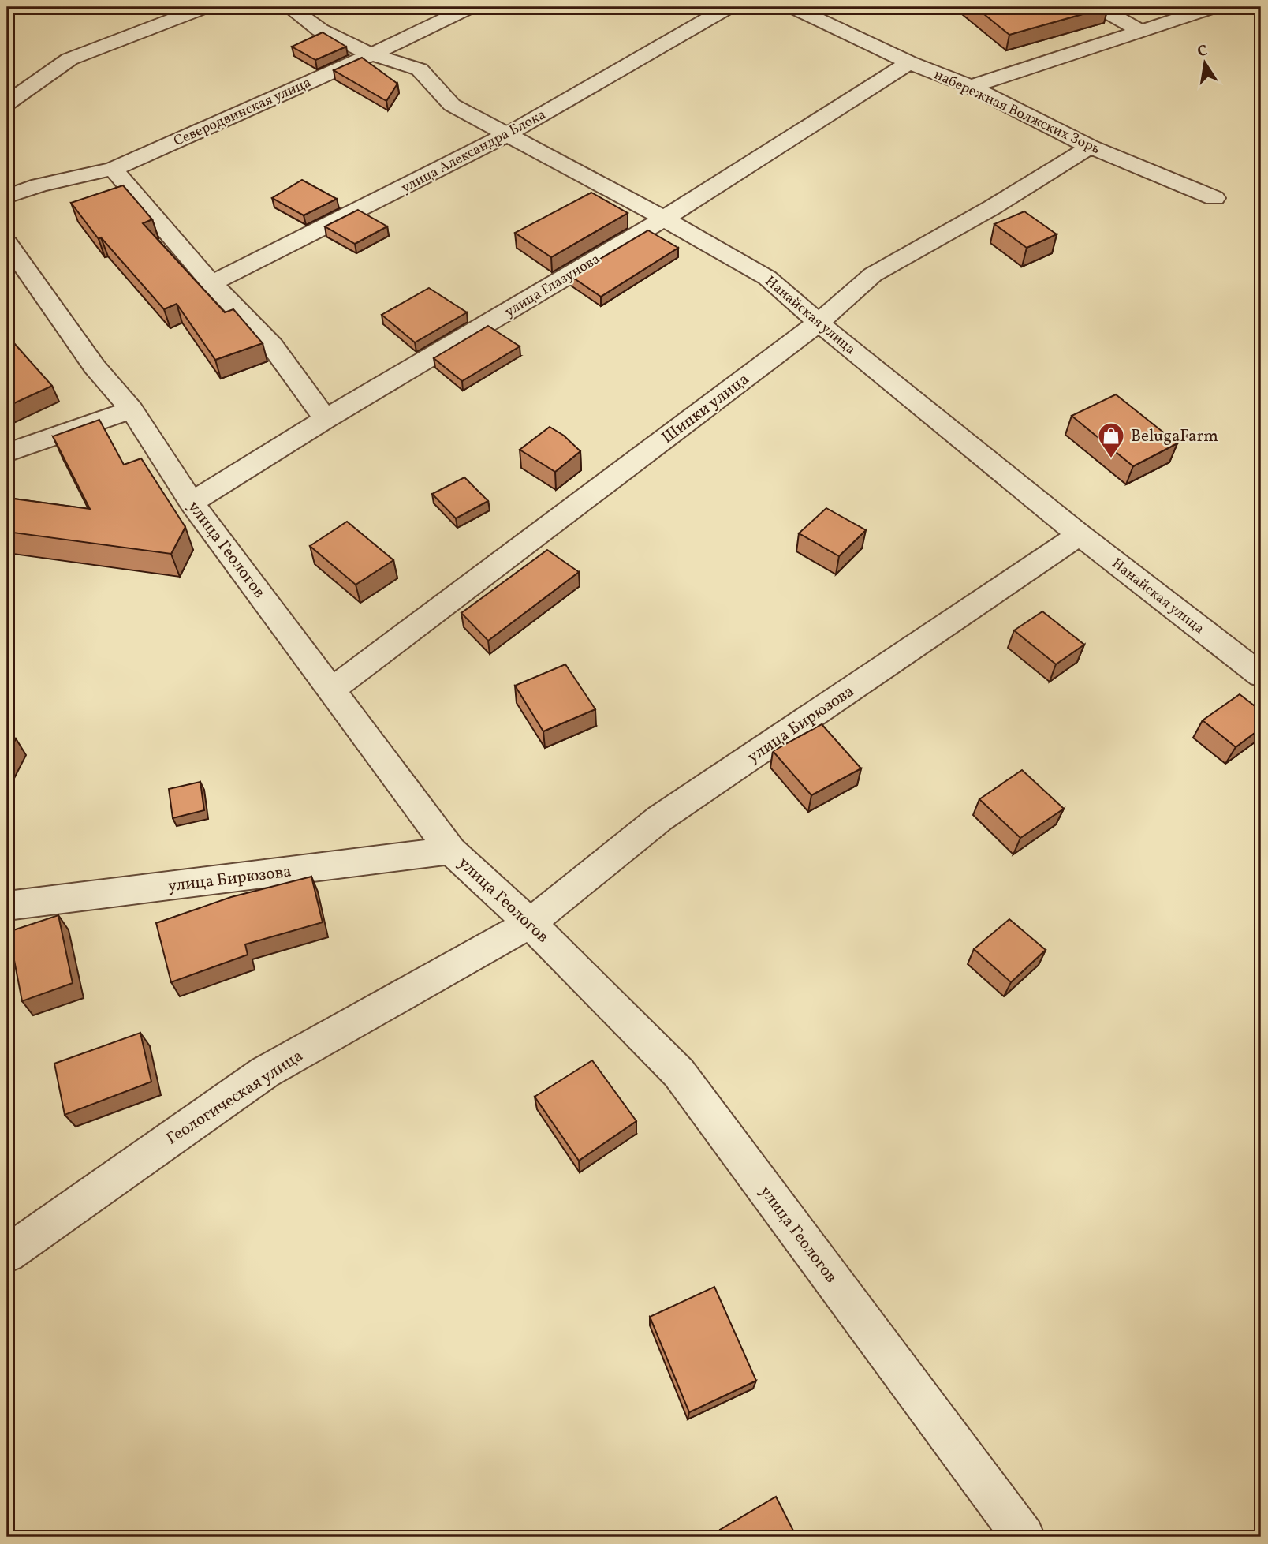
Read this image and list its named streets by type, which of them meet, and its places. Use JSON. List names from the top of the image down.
{
  "streets": {
    "street": [
      "Северодвинская улица",
      "набережная Волжских Зорь",
      "улица Александра Блока",
      "улица Глазунова",
      "Нанайская улица",
      "Шипки улица",
      "улица Геологов",
      "улица Бирюзова",
      "Геологическая улица"
    ]
  },
  "crossings": [
    ["Северодвинская улица", "Нанайская улица"],
    ["набережная Волжских Зорь", "улица Глазунова"],
    ["набережная Волжских Зорь", "Шипки улица"],
    ["улица Александра Блока", "Нанайская улица"],
    ["улица Глазунова", "Нанайская улица"],
    ["улица Глазунова", "улица Геологов"],
    ["Нанайская улица", "Шипки улица"],
    ["Нанайская улица", "улица Бирюзова"],
    ["Шипки улица", "улица Геологов"],
    ["улица Геологов", "улица Бирюзова"],
    ["улица Геологов", "Геологическая улица"],
    ["улица Бирюзова", "Геологическая улица"]
  ],
  "places": {
    "shop": ["BelugaFarm"]
  },
  "north": "top"
}
